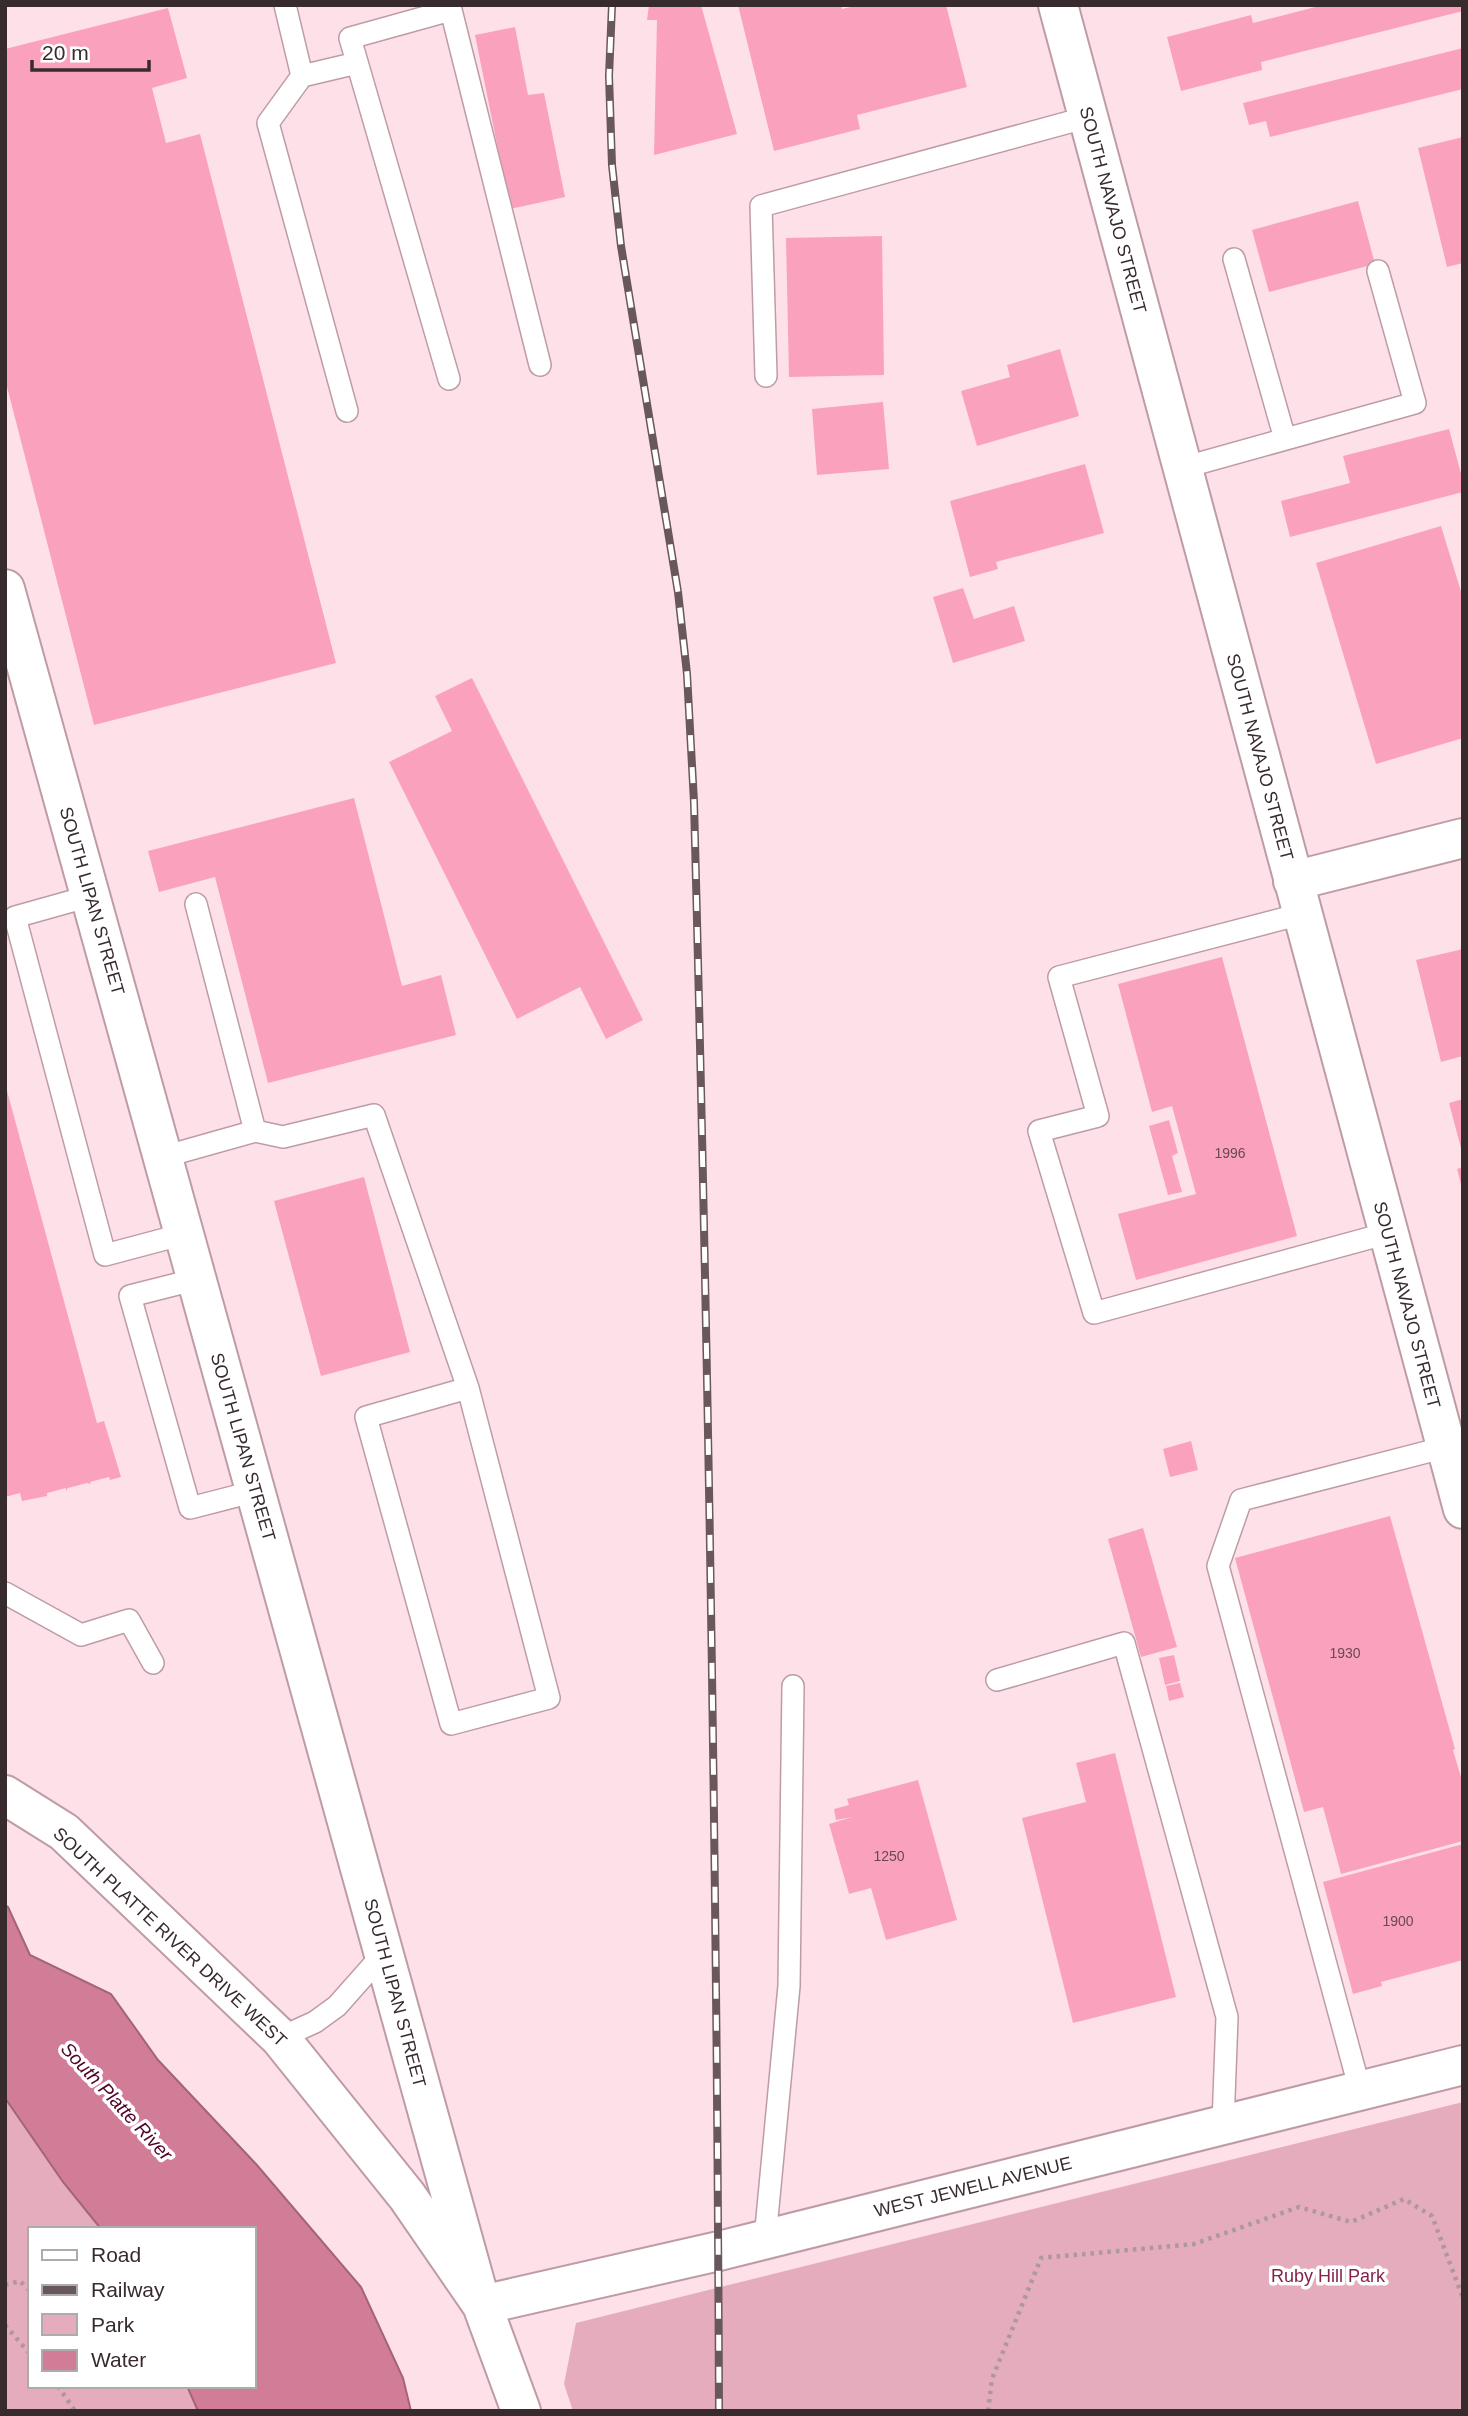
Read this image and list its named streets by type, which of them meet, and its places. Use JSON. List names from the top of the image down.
{
  "streets": {
    "street": [
      "SOUTH NAVAJO STREET",
      "SOUTH LIPAN STREET",
      "SOUTH PLATTE RIVER DRIVE WEST",
      "WEST JEWELL AVENUE"
    ]
  },
  "crossings": [
    ["SOUTH LIPAN STREET", "SOUTH PLATTE RIVER DRIVE WEST"],
    ["SOUTH LIPAN STREET", "WEST JEWELL AVENUE"],
    ["SOUTH PLATTE RIVER DRIVE WEST", "WEST JEWELL AVENUE"]
  ],
  "water": ["South Platte River"],
  "parks": ["Ruby Hill Park"],
  "house_numbers": [
    "1996",
    "1930",
    "1250",
    "1900"
  ],
  "legend": [
    "Road",
    "Railway",
    "Park",
    "Water"
  ],
  "scale_bar": "20 m"
}
